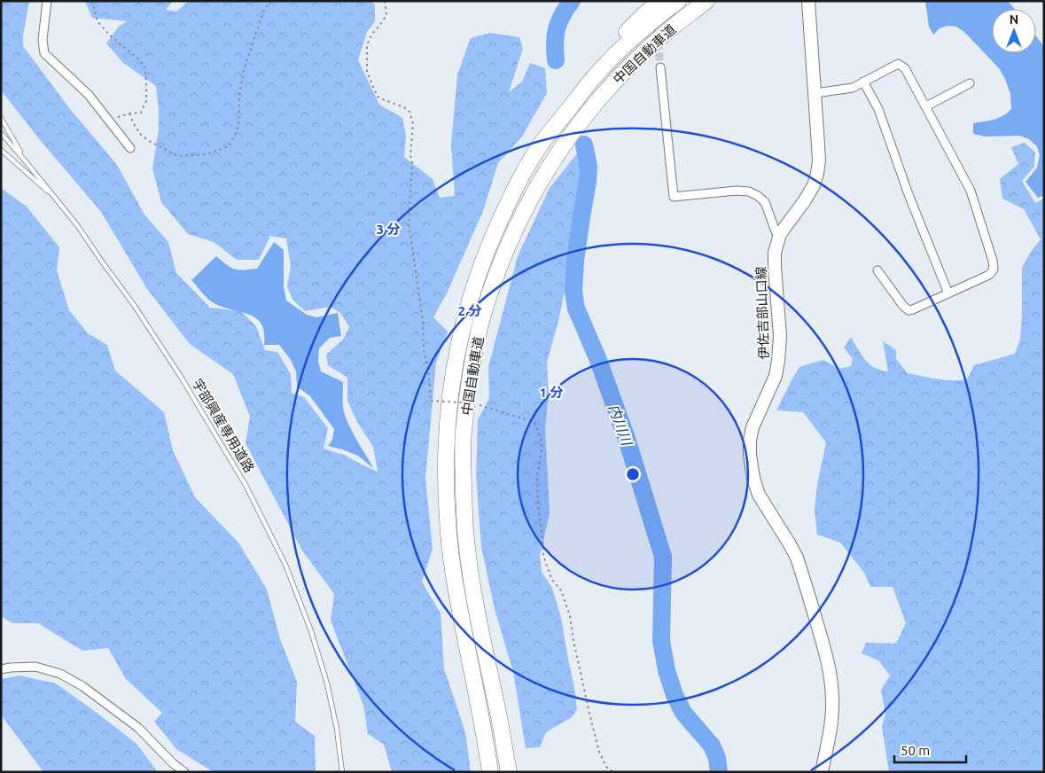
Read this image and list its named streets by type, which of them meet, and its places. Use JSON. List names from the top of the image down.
{
  "streets": {
    "highway": ["中国自動車道"],
    "main road": ["伊佐吉部山口線"],
    "lane": ["宇部興産専用道路"]
  },
  "water": ["内川川"],
  "scale_bar": "50 m",
  "north": "top",
  "rings": ["3 分", "2 分", "1 分"]
}
